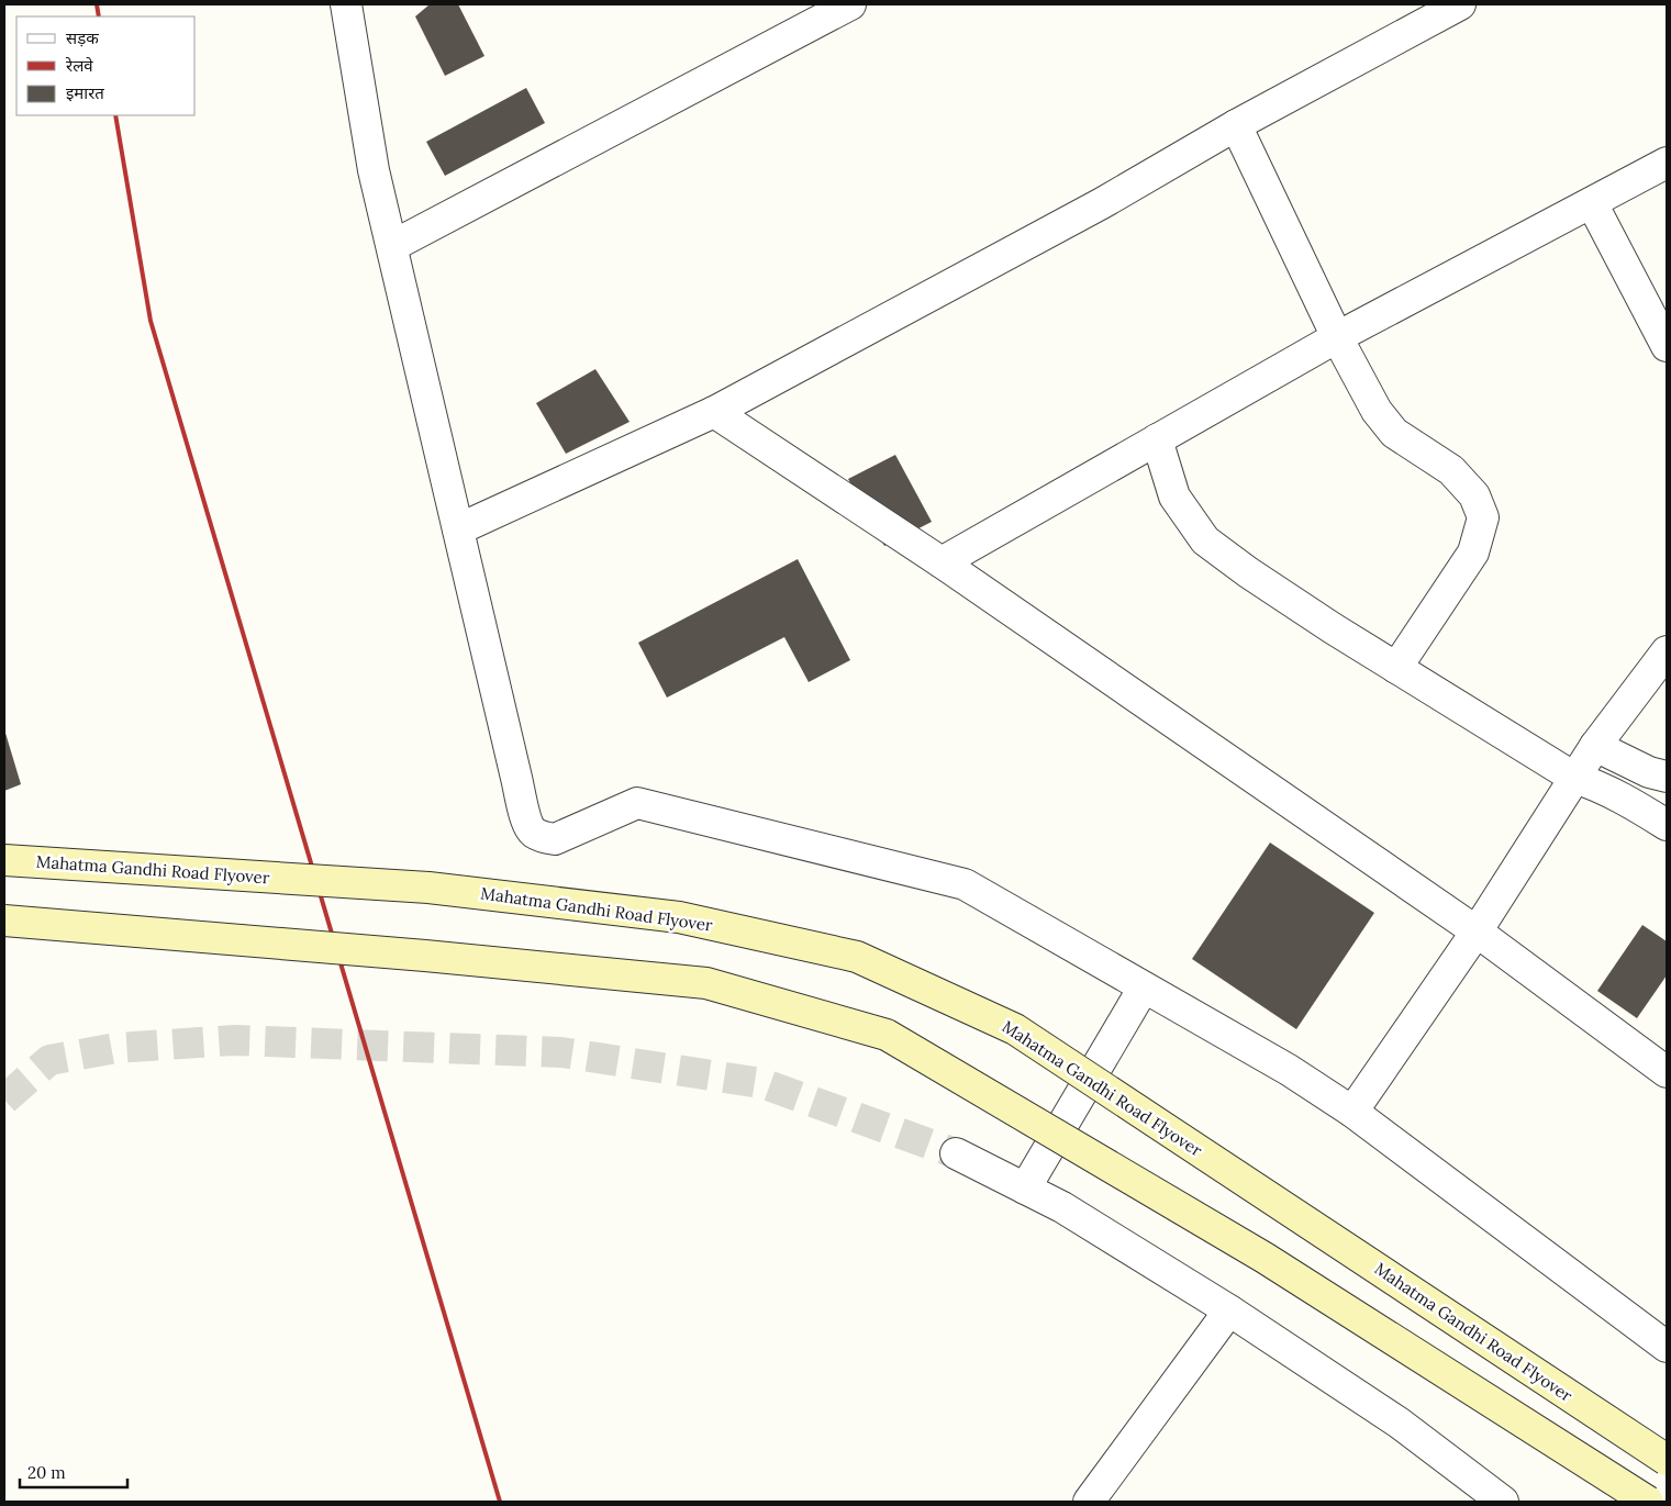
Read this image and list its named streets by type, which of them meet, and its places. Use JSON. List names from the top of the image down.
{
  "streets": {
    "main road": ["Mahatma Gandhi Road Flyover"]
  },
  "legend": ["सड़क", "रेलवे", "इमारत"],
  "scale_bar": "20 m"
}
